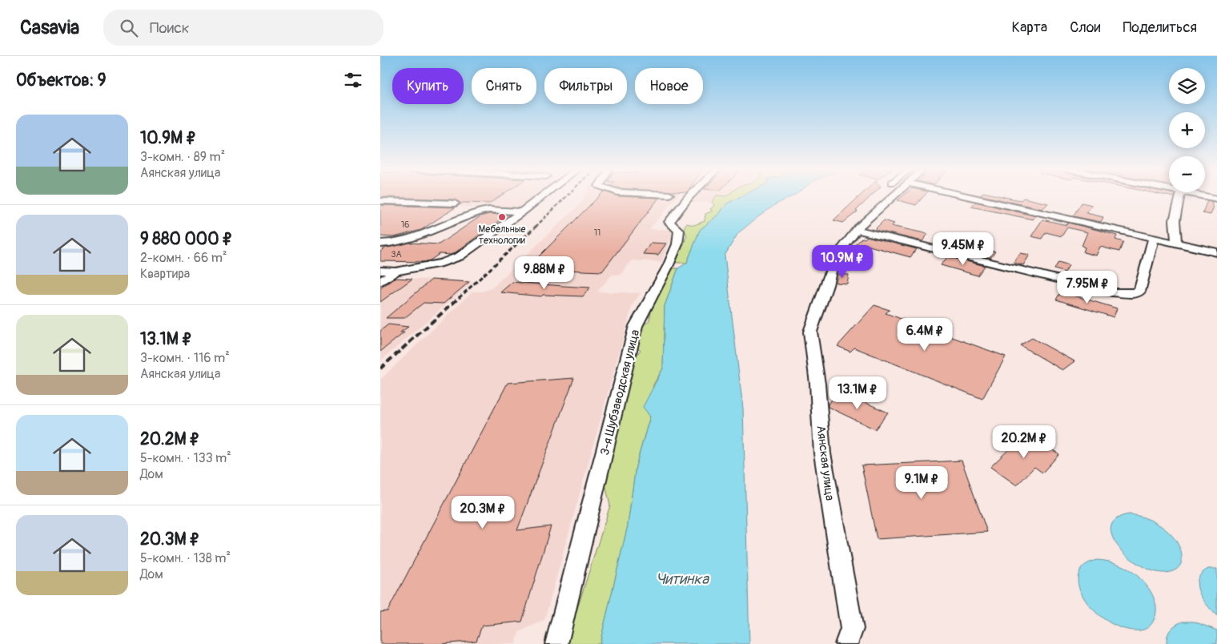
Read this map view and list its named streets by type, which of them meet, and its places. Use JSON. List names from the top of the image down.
{
  "streets": {
    "street": ["3-я Шубзаводская улица", "Аянская улица"]
  },
  "water": ["Читинка"],
  "places": ["Мебельные технологии"],
  "house_numbers": ["16", "11", "3А"],
  "page": {
    "header": "Casavia",
    "search": "Поиск",
    "nav": ["Карта", "Слои", "Поделиться"],
    "heading": "Объектов: 9",
    "map_buttons": ["+", "−"],
    "chip": [
      "Купить",
      "Снять",
      "Фильтры",
      "Новое"
    ],
    "list": [
      {
        "name": "10.9M ₽",
        "note": "3-комн. · 89 m² · Аянская улица"
      },
      {
        "name": "9 880 000 ₽",
        "note": "2-комн. · 66 m² · Квартира"
      },
      {
        "name": "13.1M ₽",
        "note": "3-комн. · 116 m² · Аянская улица"
      },
      {
        "name": "20.2M ₽",
        "note": "5-комн. · 133 m² · Дом"
      },
      {
        "name": "20.3M ₽",
        "note": "5-комн. · 138 m² · Дом"
      }
    ],
    "price": [
      "9.45M ₽",
      "10.9M ₽",
      "9.88M ₽",
      "7.95M ₽",
      "6.4M ₽",
      "13.1M ₽",
      "20.2M ₽",
      "9.1M ₽",
      "20.3M ₽"
    ]
  }
}
